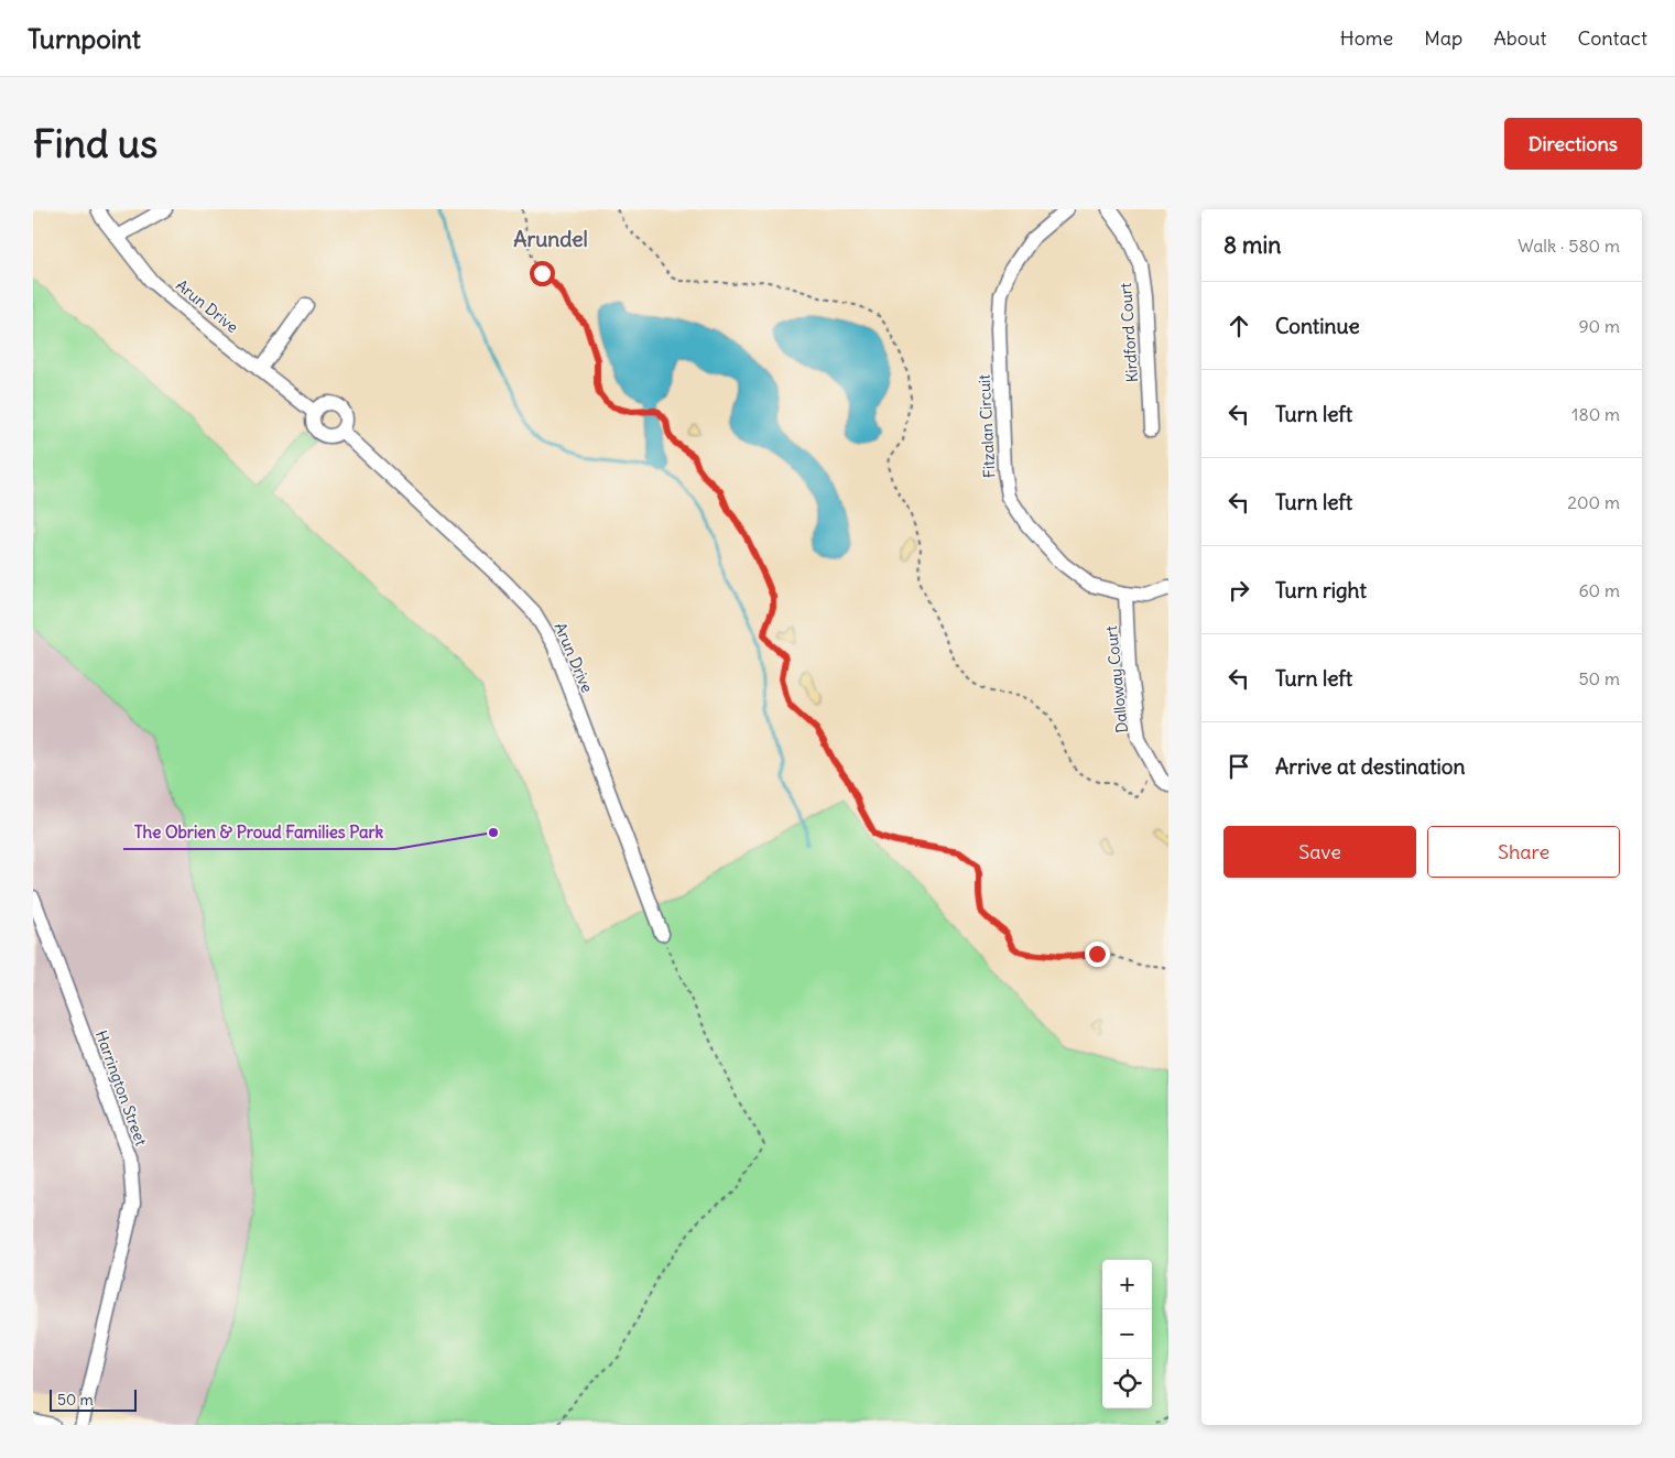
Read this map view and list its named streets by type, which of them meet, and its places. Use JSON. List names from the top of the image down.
{
  "streets": {
    "street": [
      "Arun Drive",
      "Kirdford Court",
      "Fitzalan Circuit",
      "Dalloway Court",
      "Harrington Street"
    ]
  },
  "crossings": [
    ["Fitzalan Circuit", "Dalloway Court"]
  ],
  "districts": ["Arundel"],
  "places": ["The Obrien & Proud Families Park"],
  "scale_bar": "50 m",
  "page": {
    "header": "Turnpoint",
    "nav": [
      "Home",
      "Map",
      "About",
      "Contact"
    ],
    "buttons": [
      "Directions",
      ["Save", "Share"]
    ],
    "title": "Find us",
    "heading": ["8 min", "Walk · 580 m"],
    "list": [
      ["Continue", "90 m"],
      ["Turn left", "180 m"],
      ["Turn left", "200 m"],
      ["Turn right", "60 m"],
      ["Turn left", "50 m"],
      "Arrive at destination"
    ],
    "map_buttons": ["+", "−"],
    "scale": "50 m"
  }
}
